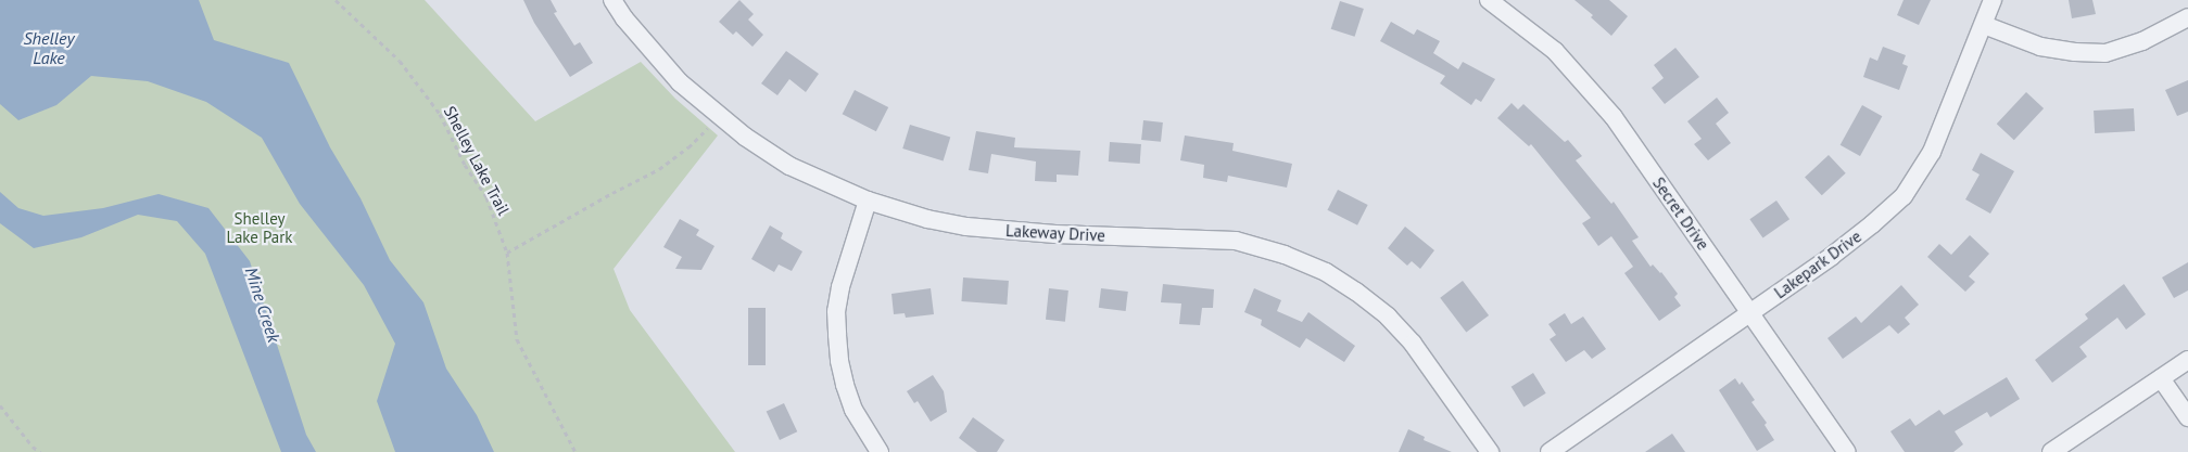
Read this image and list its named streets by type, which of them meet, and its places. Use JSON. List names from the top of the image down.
{
  "streets": {
    "street": ["Secret Drive", "Lakeway Drive", "Lakepark Drive"],
    "path": ["Shelley Lake Trail"]
  },
  "crossings": [
    ["Secret Drive", "Lakepark Drive"]
  ],
  "water": ["Shelley Lake", "Mine Creek"],
  "parks": ["Shelley Lake Park"]
}
